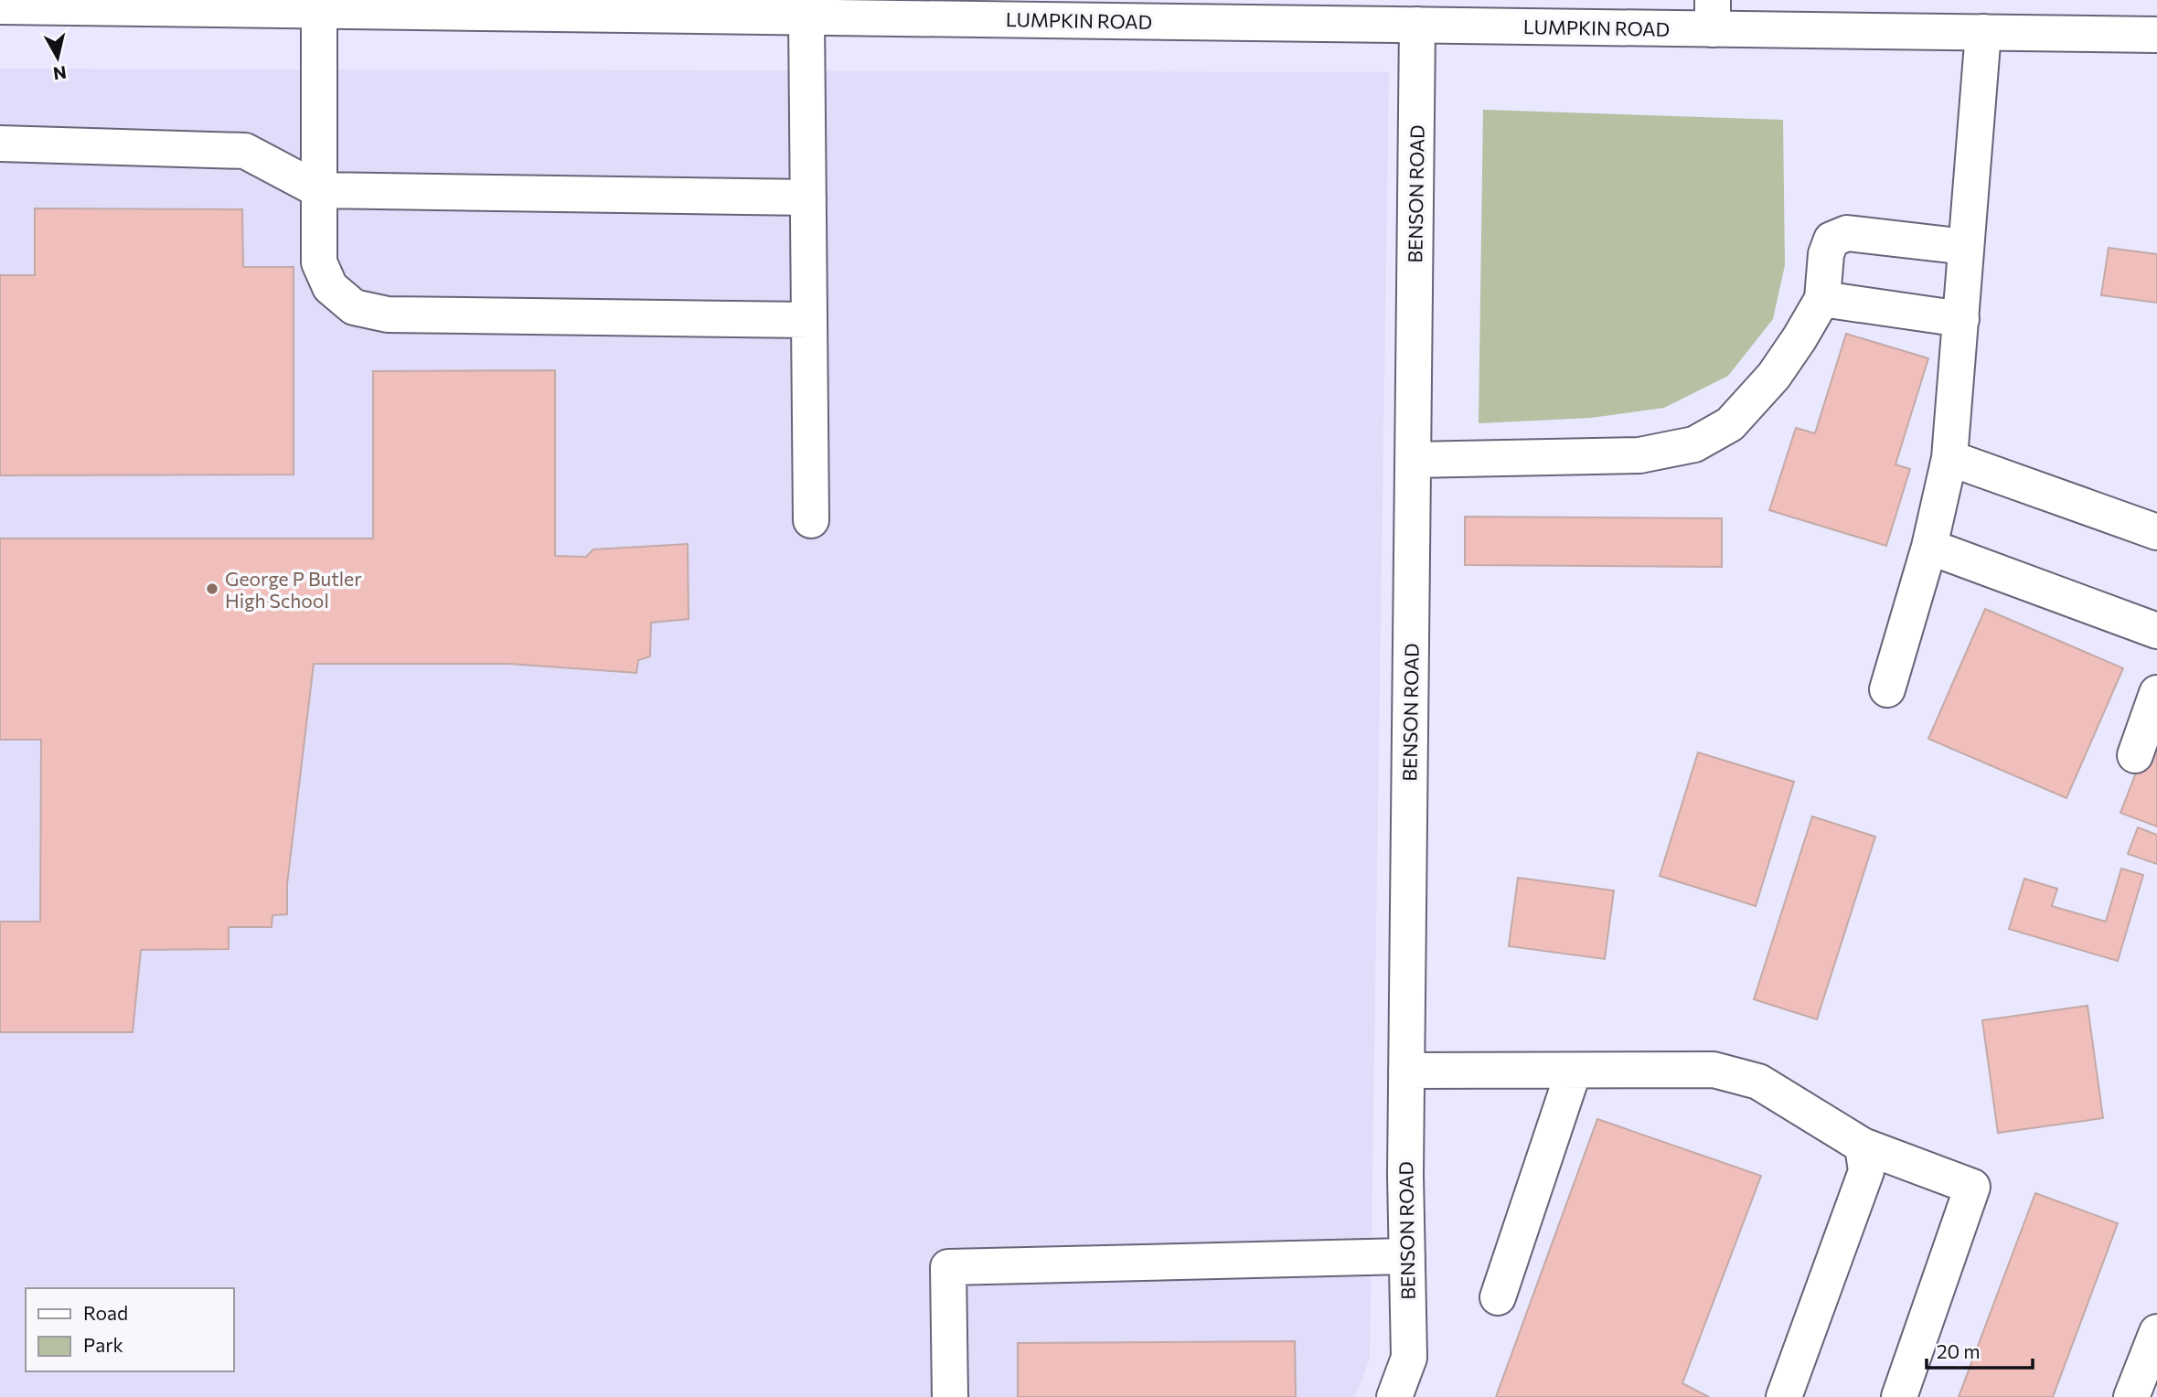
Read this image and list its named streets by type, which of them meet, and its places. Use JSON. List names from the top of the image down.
{
  "streets": {
    "main road": ["LUMPKIN ROAD", "BENSON ROAD"]
  },
  "crossings": [
    ["LUMPKIN ROAD", "BENSON ROAD"]
  ],
  "places": ["George P Butler High School"],
  "legend": ["Road", "Park"],
  "scale_bar": "20 m",
  "north": "bottom"
}
